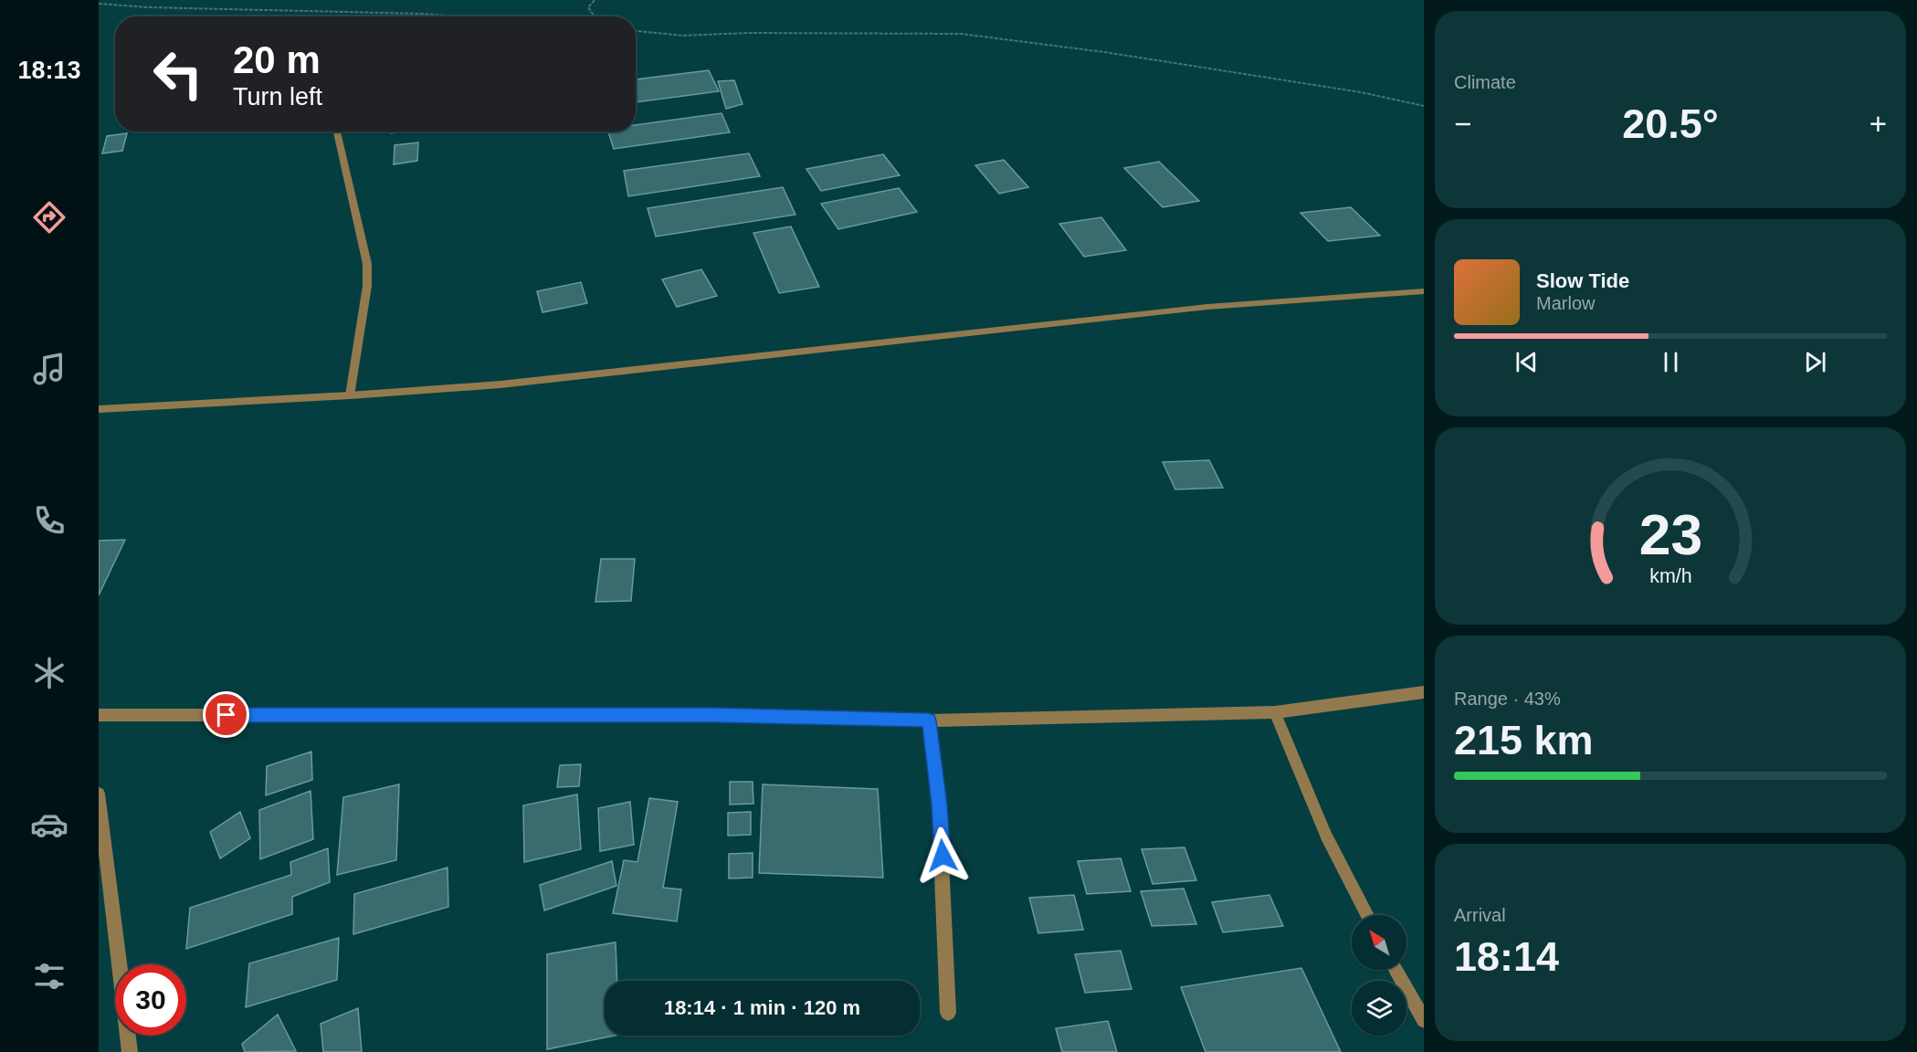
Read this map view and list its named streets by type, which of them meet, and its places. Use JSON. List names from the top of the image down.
{
  "north": "top left",
  "page": {
    "tabs": "18:13",
    "tile": [
      "Climate",
      ["Range · 43%", "215 km"],
      ["Arrival", "18:14"]
    ],
    "turn": ["20 m", "Turn left"],
    "heat": ["−", "20.5°", "+"],
    "song": ["Slow Tide", "Marlow"],
    "limit": "30",
    "trip": "18:14 · 1 min · 120 m",
    "gauge": ["23", "km/h"]
  }
}
